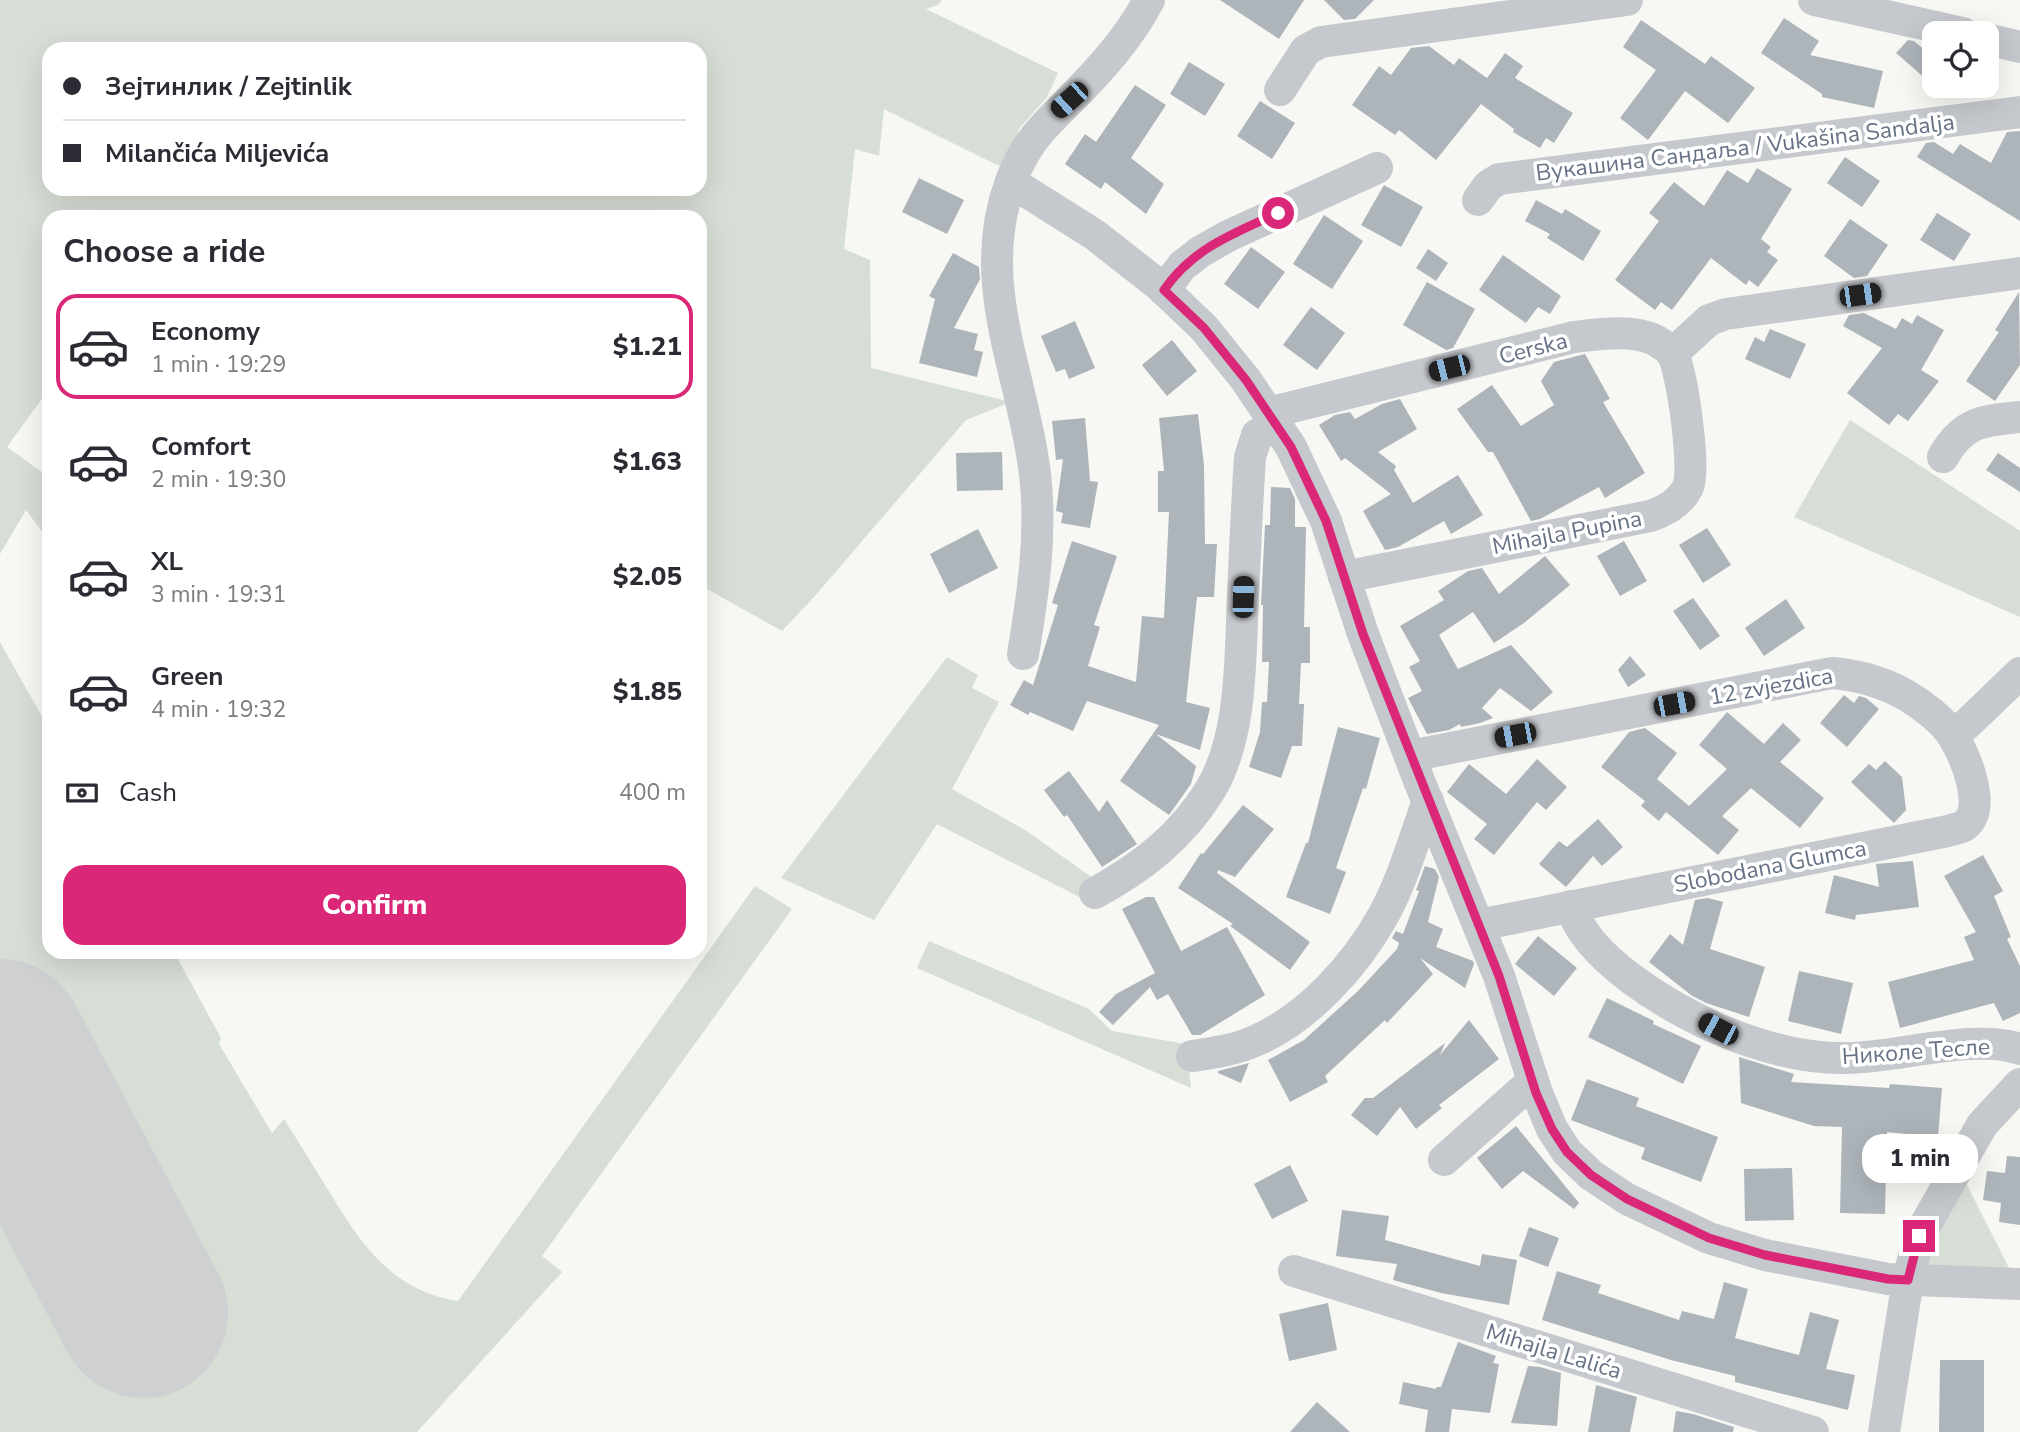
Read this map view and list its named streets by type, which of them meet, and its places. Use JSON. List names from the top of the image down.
{
  "streets": {
    "street": [
      "Вукашина Сандаља / Vukašina Sandalja",
      "Cerska",
      "Mihajla Pupina",
      "12 zvjezdica",
      "Slobodana Glumca",
      "Николе Тесле",
      "Mihajla Lalića"
    ]
  },
  "crossings": [
    ["Cerska", "Mihajla Pupina"],
    ["12 zvjezdica", "Slobodana Glumca"],
    ["Slobodana Glumca", "Николе Тесле"]
  ],
  "page": {
    "banner": ["Зејтинлик / Zejtinlik", "Milančića Miljevića"],
    "heading": "Choose a ride",
    "list": [
      {
        "name": "Economy",
        "note": "1 min · 19:29",
        "value": "$1.21"
      },
      {
        "name": "Comfort",
        "note": "2 min · 19:30",
        "value": "$1.63"
      },
      {
        "name": "XL",
        "note": "3 min · 19:31",
        "value": "$2.05"
      },
      {
        "name": "Green",
        "note": "4 min · 19:32",
        "value": "$1.85"
      }
    ],
    "pay": ["Cash", "400 m"],
    "buttons": "Confirm",
    "bubble": "1 min"
  }
}
